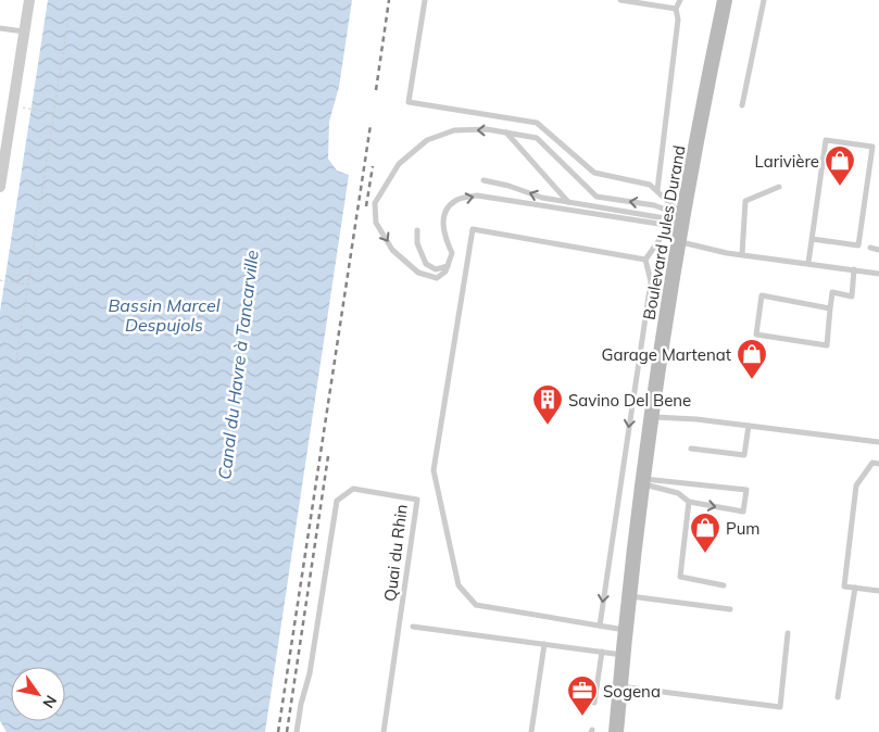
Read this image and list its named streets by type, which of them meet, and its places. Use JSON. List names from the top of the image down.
{
  "streets": {
    "main road": ["Boulevard Jules Durand"],
    "lane": ["Quai du Rhin"]
  },
  "water": ["Bassin Marcel Despujols", "Canal du Havre à Tancarville"],
  "places": {
    "shop": ["Larivière", "Garage Martenat", "Pum"],
    "building": ["Savino Del Bene"],
    "office": ["Sogena"]
  },
  "north": "bottom right"
}
